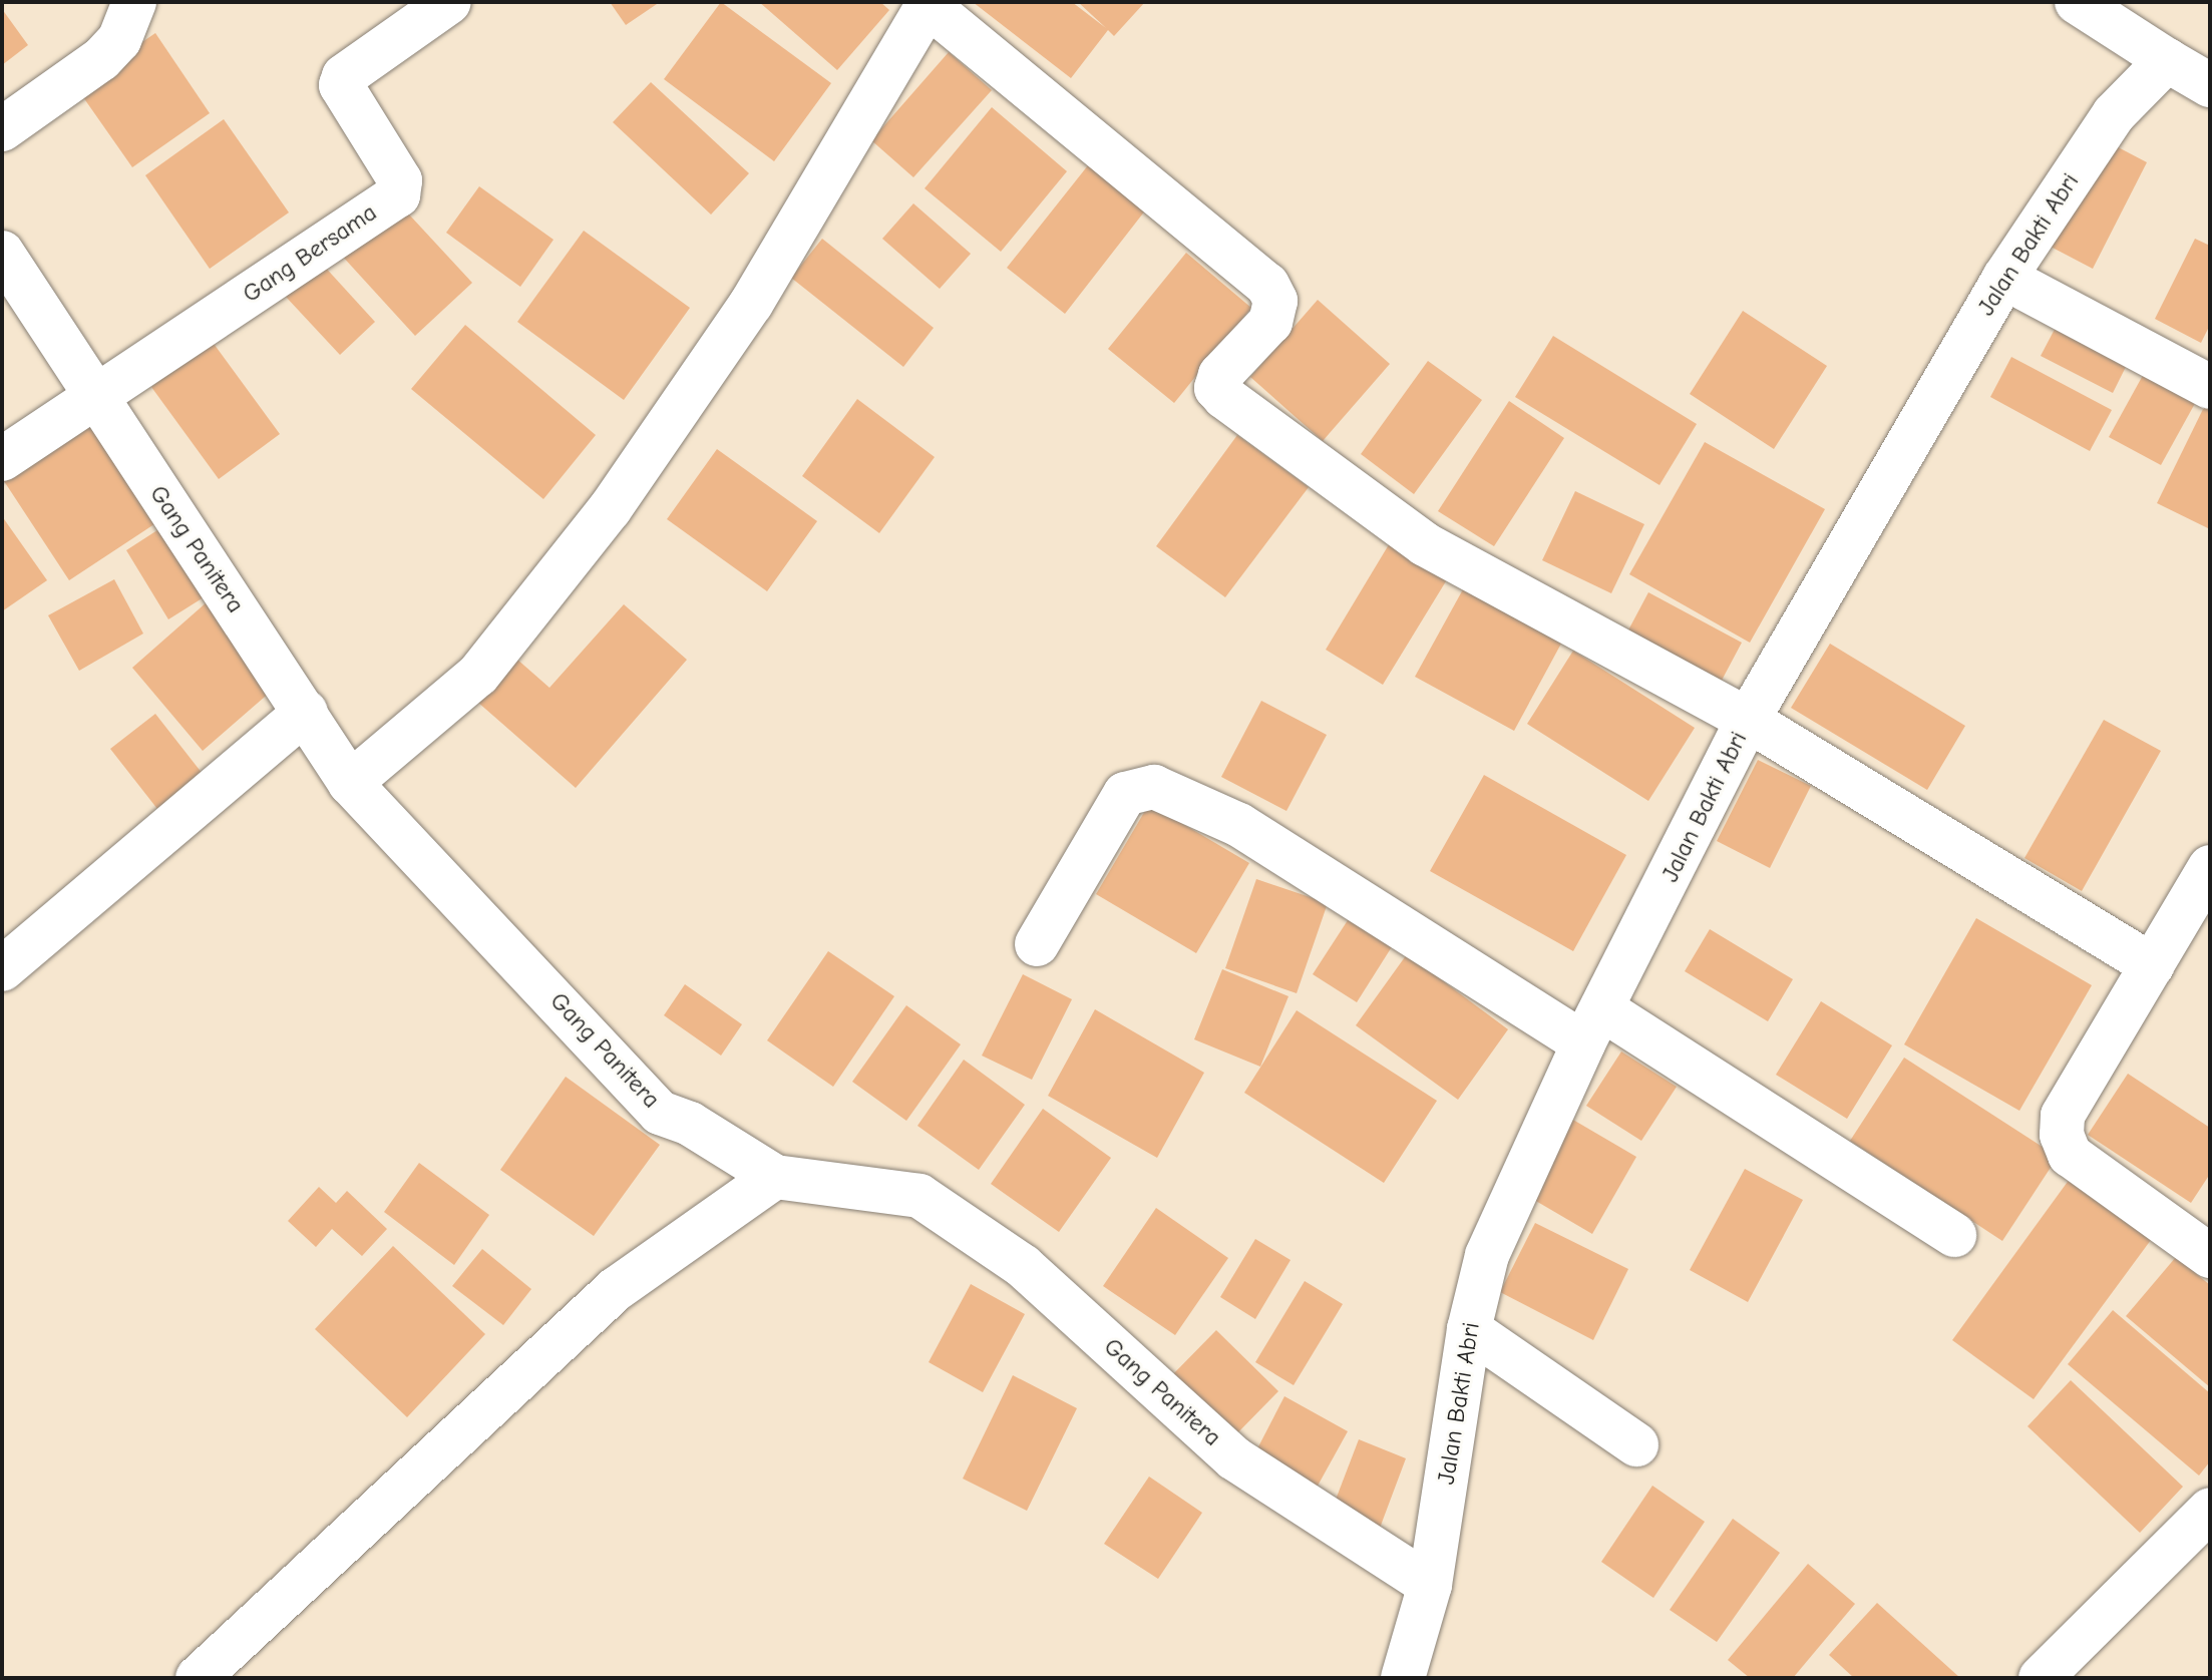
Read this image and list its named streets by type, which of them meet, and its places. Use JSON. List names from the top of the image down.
{
  "streets": {
    "street": ["Jalan Bakti Abri", "Gang Bersama", "Gang Panitera"]
  },
  "crossings": [
    ["Jalan Bakti Abri", "Gang Panitera"],
    ["Gang Bersama", "Gang Panitera"]
  ]
}
